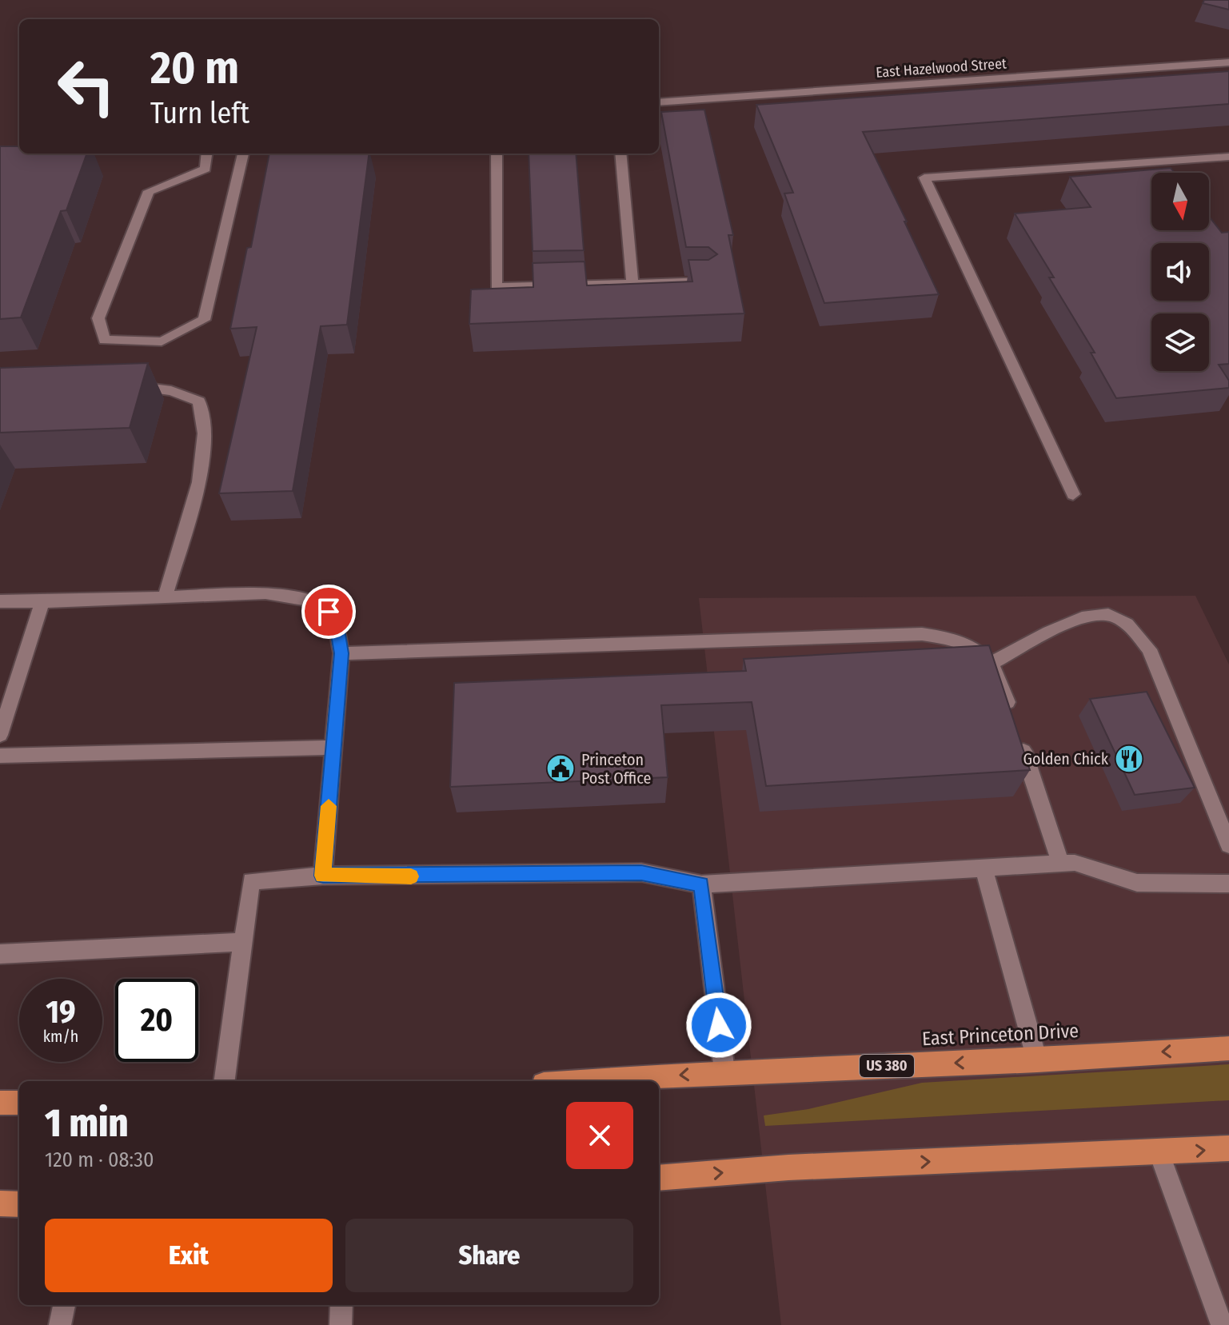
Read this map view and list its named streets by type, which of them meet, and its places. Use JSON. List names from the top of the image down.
{
  "streets": {
    "highway": ["East Princeton Drive", "US 380"],
    "street": ["East Hazelwood Street"]
  },
  "places": {
    "restaurant": ["Golden Chick"],
    "public building": ["Princeton Post Office"]
  },
  "north": "bottom",
  "page": {
    "turn": ["20 m", "Turn left"],
    "speed": "19 km/h",
    "limit": "20",
    "heading": ["1 min", "120 m · 08:30"],
    "buttons": ["Exit", "Share"]
  }
}
